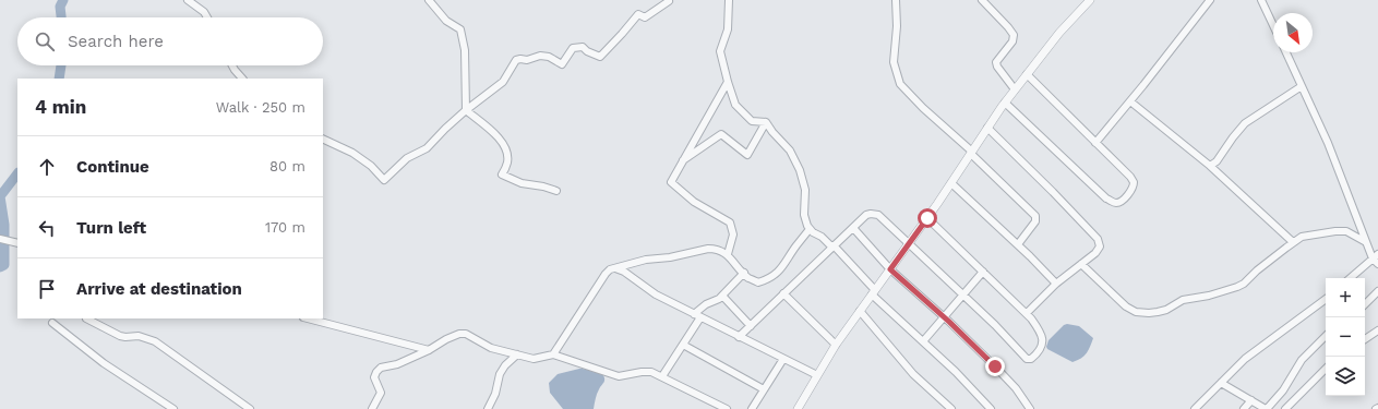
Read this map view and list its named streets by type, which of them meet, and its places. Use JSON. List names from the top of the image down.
{
  "north": "bottom right",
  "page": {
    "search": "Search here",
    "heading": ["4 min", "Walk · 250 m"],
    "list": [
      ["Continue", "80 m"],
      ["Turn left", "170 m"],
      "Arrive at destination"
    ],
    "map_buttons": ["+", "−"]
  }
}
